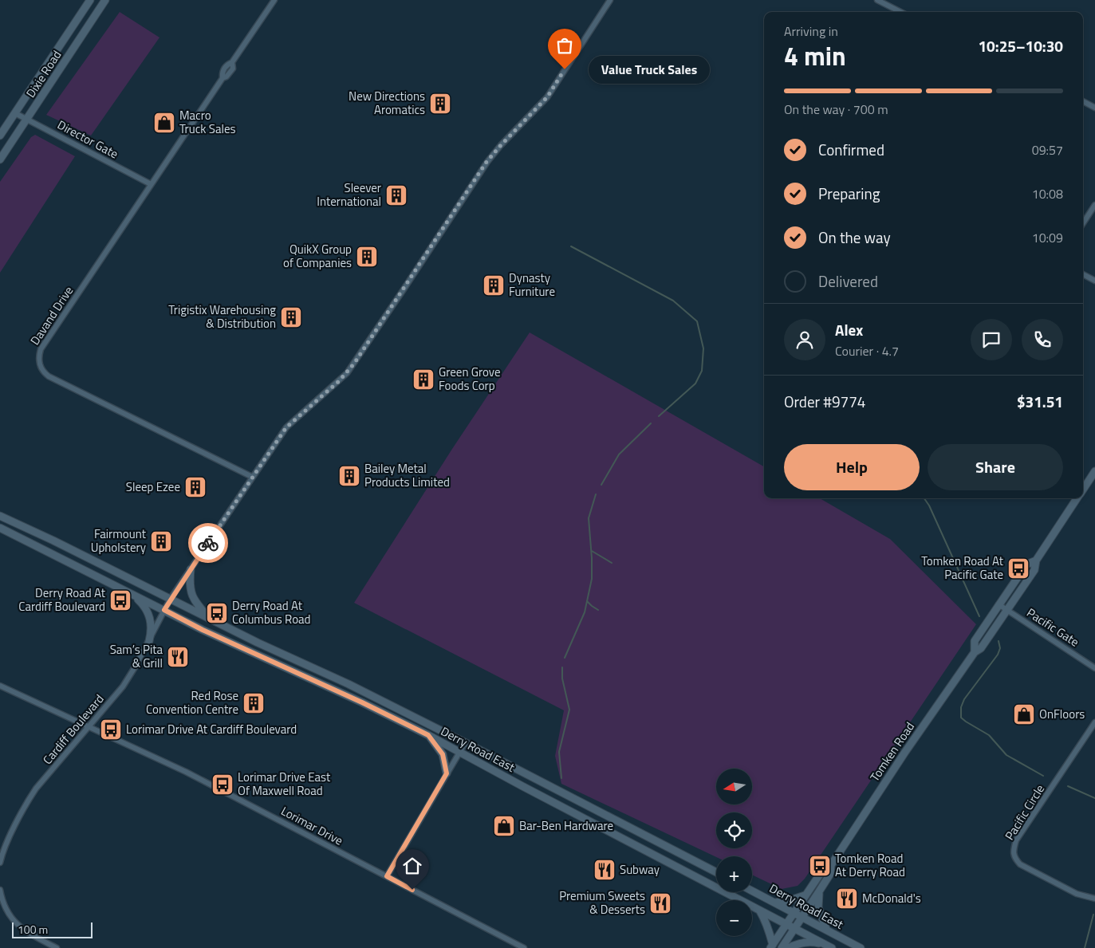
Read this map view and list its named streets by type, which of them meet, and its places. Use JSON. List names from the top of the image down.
{
  "streets": {
    "main road": ["Dixie Road", "Derry Road East", "Tomken Road"],
    "street": [
      "Director Gate",
      "Davand Drive",
      "Pacific Gate",
      "Cardiff Boulevard",
      "Pacific Circle",
      "Lorimar Drive"
    ]
  },
  "crossings": [
    ["Dixie Road", "Director Gate"],
    ["Director Gate", "Davand Drive"],
    ["Davand Drive", "Cardiff Boulevard"],
    ["Pacific Gate", "Tomken Road"],
    ["Cardiff Boulevard", "Derry Road East"],
    ["Cardiff Boulevard", "Lorimar Drive"],
    ["Derry Road East", "Tomken Road"]
  ],
  "places": {
    "other": ["Value Truck Sales"],
    "building": [
      "New Directions Aromatics",
      "Sleever International",
      "QuikX Group of Companies",
      "Dynasty Furniture",
      "Trigistix Warehousing & Distribution",
      "Green Grove Foods Corp",
      "Bailey Metal Products Limited",
      "Sleep Ezee",
      "Fairmount Upholstery",
      "Red Rose Convention Centre"
    ],
    "shop": ["Macro Truck Sales", "OnFloors", "Bar-Ben Hardware"],
    "bus stop": [
      "Tomken Road At Pacific Gate",
      "Derry Road At Cardiff Boulevard",
      "Derry Road At Columbus Road",
      "Lorimar Drive At Cardiff Boulevard",
      "Lorimar Drive East Of Maxwell Road",
      "Tomken Road At Derry Road"
    ],
    "restaurant": [
      "Sam’s Pita & Grill",
      "Subway",
      "McDonald's",
      "Premium Sweets & Desserts"
    ]
  },
  "scale_bar": "100 m",
  "north": "left",
  "page": {
    "heading": ["4 min", "Arriving in", "10:25–10:30"],
    "panel": [
      "Alex",
      "Courier · 4.7",
      "Order #9774",
      "$31.51"
    ],
    "bubble": "Value Truck Sales",
    "bar": "On the way · 700 m",
    "list": [
      ["Confirmed", "09:57"],
      ["Preparing", "10:08"],
      ["On the way", "10:09"],
      "Delivered"
    ],
    "buttons": ["Help", "Share"],
    "map_buttons": ["+", "−"],
    "scale": "100 m"
  }
}
